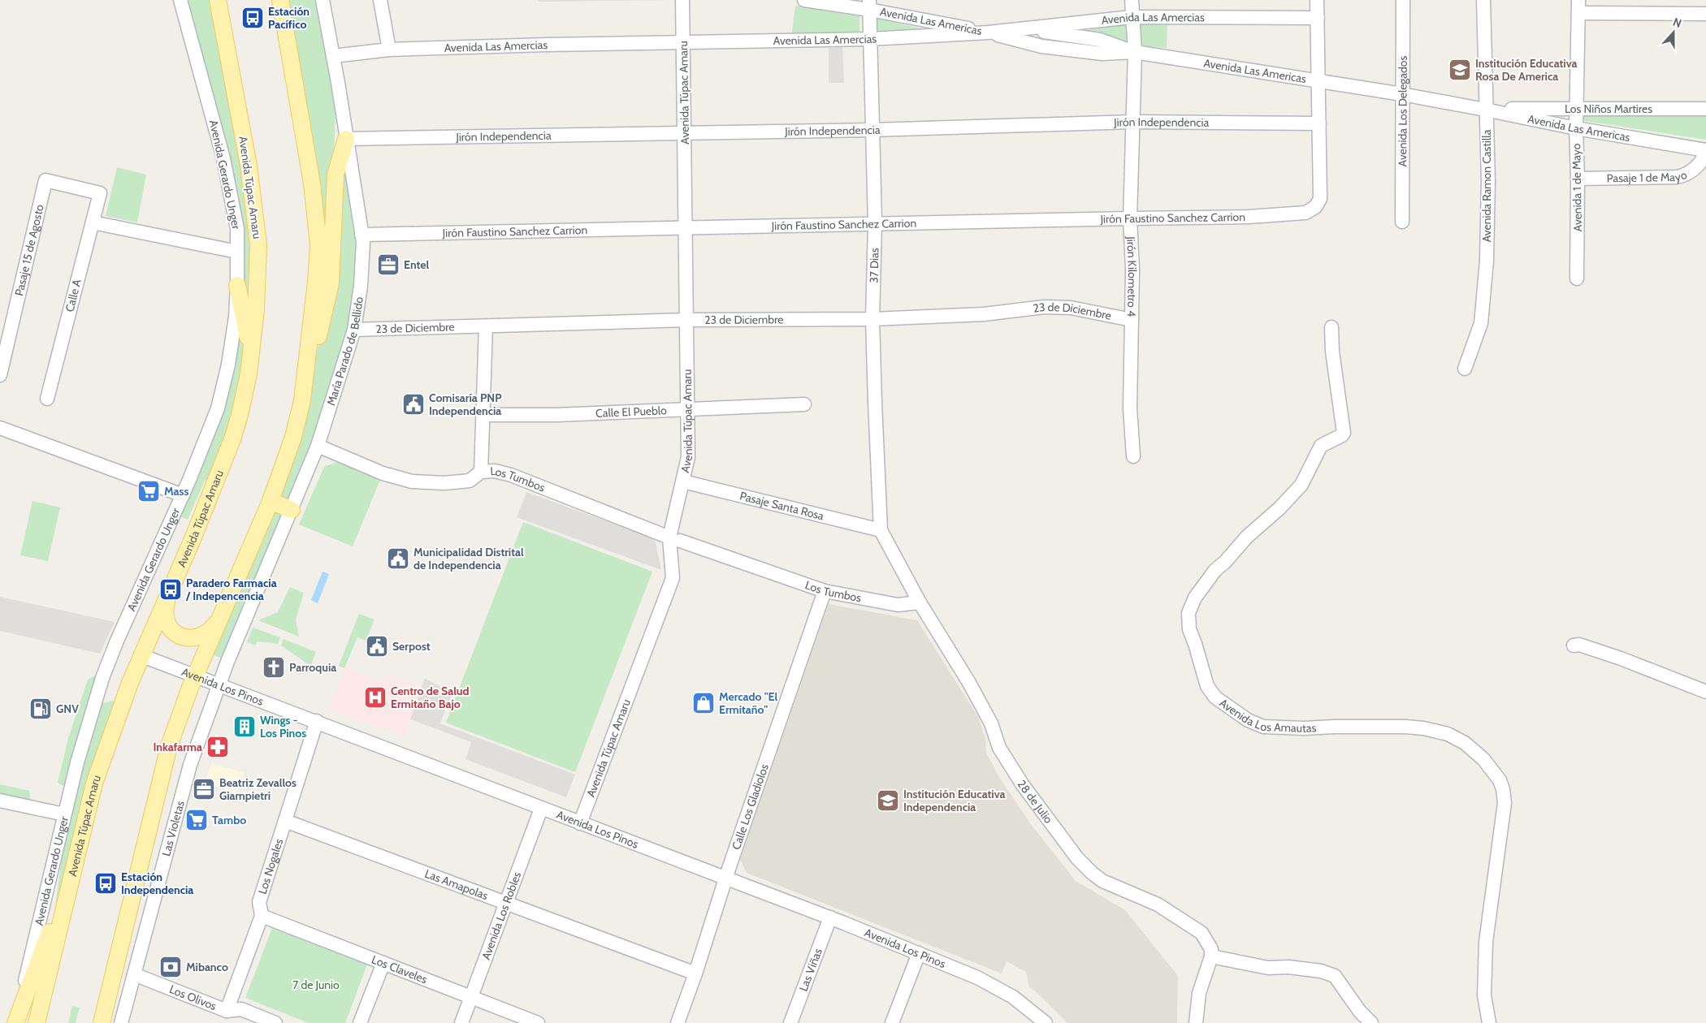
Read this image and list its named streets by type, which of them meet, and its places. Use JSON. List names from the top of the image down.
{
  "streets": {
    "main road": ["Avenida Túpac Amaru"],
    "street": [
      "Avenida Las Amercias",
      "Avenida Las Americas",
      "Los Niños Martires",
      "Avenida Los Delegados",
      "Jirón Independencia",
      "Avenida Gerardo Unger",
      "Pasaje 1 de Mayo",
      "Avenida Ramon Castilla",
      "Avenida 1 de Mayo",
      "Jirón Faustino Sanchez Carrion",
      "Pasaje 15 de Agosto",
      "37 Dias",
      "Jirón Kilometro 4",
      "Calle A",
      "23 de Diciembre",
      "María Parado de Bellido",
      "Calle El Pueblo",
      "Los Tumbos",
      "Pasaje Santa Rosa",
      "Avenida Los Pinos",
      "Avenida Los Amautas",
      "28 de Julio",
      "Calle Los Gladiolos",
      "Las Violetas",
      "Los Nogales",
      "Las Amapolas",
      "Avenida Los Robles",
      "Los Claveles",
      "Las Viñas",
      "Los Olivos"
    ]
  },
  "crossings": [
    ["Avenida Las Amercias", "Avenida Las Americas"],
    ["Avenida Las Amercias", "Avenida Túpac Amaru"],
    ["Avenida Las Amercias", "37 Dias"],
    ["Avenida Las Amercias", "Jirón Kilometro 4"],
    ["Avenida Las Amercias", "María Parado de Bellido"],
    ["Avenida Las Americas", "Los Niños Martires"],
    ["Avenida Las Americas", "Avenida Los Delegados"],
    ["Avenida Las Americas", "Pasaje 1 de Mayo"],
    ["Avenida Las Americas", "Avenida Ramon Castilla"],
    ["Avenida Las Americas", "Avenida 1 de Mayo"],
    ["Avenida Las Americas", "37 Dias"],
    ["Avenida Las Americas", "Jirón Kilometro 4"],
    ["Avenida Túpac Amaru", "Jirón Independencia"],
    ["Avenida Túpac Amaru", "Jirón Faustino Sanchez Carrion"],
    ["Avenida Túpac Amaru", "23 de Diciembre"],
    ["Avenida Túpac Amaru", "Calle El Pueblo"],
    ["Avenida Túpac Amaru", "Los Tumbos"],
    ["Avenida Túpac Amaru", "Pasaje Santa Rosa"],
    ["Avenida Túpac Amaru", "Avenida Los Pinos"],
    ["Los Niños Martires", "Avenida Ramon Castilla"],
    ["Los Niños Martires", "Avenida 1 de Mayo"],
    ["Jirón Independencia", "Jirón Faustino Sanchez Carrion"],
    ["Jirón Independencia", "37 Dias"],
    ["Jirón Independencia", "Jirón Kilometro 4"],
    ["Jirón Independencia", "María Parado de Bellido"],
    ["Pasaje 1 de Mayo", "Avenida 1 de Mayo"],
    ["Jirón Faustino Sanchez Carrion", "37 Dias"],
    ["Jirón Faustino Sanchez Carrion", "Jirón Kilometro 4"],
    ["Jirón Faustino Sanchez Carrion", "María Parado de Bellido"],
    ["Pasaje 15 de Agosto", "Calle A"],
    ["37 Dias", "23 de Diciembre"],
    ["37 Dias", "Pasaje Santa Rosa"],
    ["37 Dias", "28 de Julio"],
    ["Jirón Kilometro 4", "23 de Diciembre"],
    ["23 de Diciembre", "María Parado de Bellido"],
    ["María Parado de Bellido", "Los Tumbos"],
    ["María Parado de Bellido", "Avenida Los Pinos"],
    ["María Parado de Bellido", "Las Violetas"],
    ["Los Tumbos", "28 de Julio"],
    ["Los Tumbos", "Calle Los Gladiolos"],
    ["Pasaje Santa Rosa", "28 de Julio"],
    ["Avenida Los Pinos", "Calle Los Gladiolos"],
    ["Avenida Los Pinos", "Las Violetas"],
    ["Avenida Los Pinos", "Los Nogales"],
    ["Avenida Los Pinos", "Avenida Los Robles"],
    ["Avenida Los Pinos", "Las Viñas"],
    ["Calle Los Gladiolos", "Las Amapolas"],
    ["Las Violetas", "Los Olivos"],
    ["Los Nogales", "Las Amapolas"],
    ["Los Nogales", "Los Claveles"],
    ["Los Nogales", "Los Olivos"],
    ["Las Amapolas", "Avenida Los Robles"],
    ["Avenida Los Robles", "Los Claveles"]
  ],
  "parks": ["7 de Junio"],
  "places": {
    "bus stop": ["Estación Pacífico", "Paradero Farmacia / Indepencencia", "Estación Independencia"],
    "school or university": ["Institución Educativa Rosa De America", "Institución Educativa Independencia"],
    "office": ["Entel", "Beatriz Zevallos Giampietri"],
    "public building": ["Comisaría PNP Independencia", "Municipalidad Distrital de Independencia", "Serpost"],
    "supermarket": ["Mass", "Tambo"],
    "church": ["Parroquia"],
    "hospital": ["Centro de Salud Ermitaño Bajo"],
    "shop": ["Mercado \"El Ermitaño\""],
    "fuel station": ["GNV"],
    "building": ["Wings - Los Pinos"],
    "pharmacy": ["Inkafarma"],
    "bank": ["Mibanco"]
  },
  "north": "top"
}
